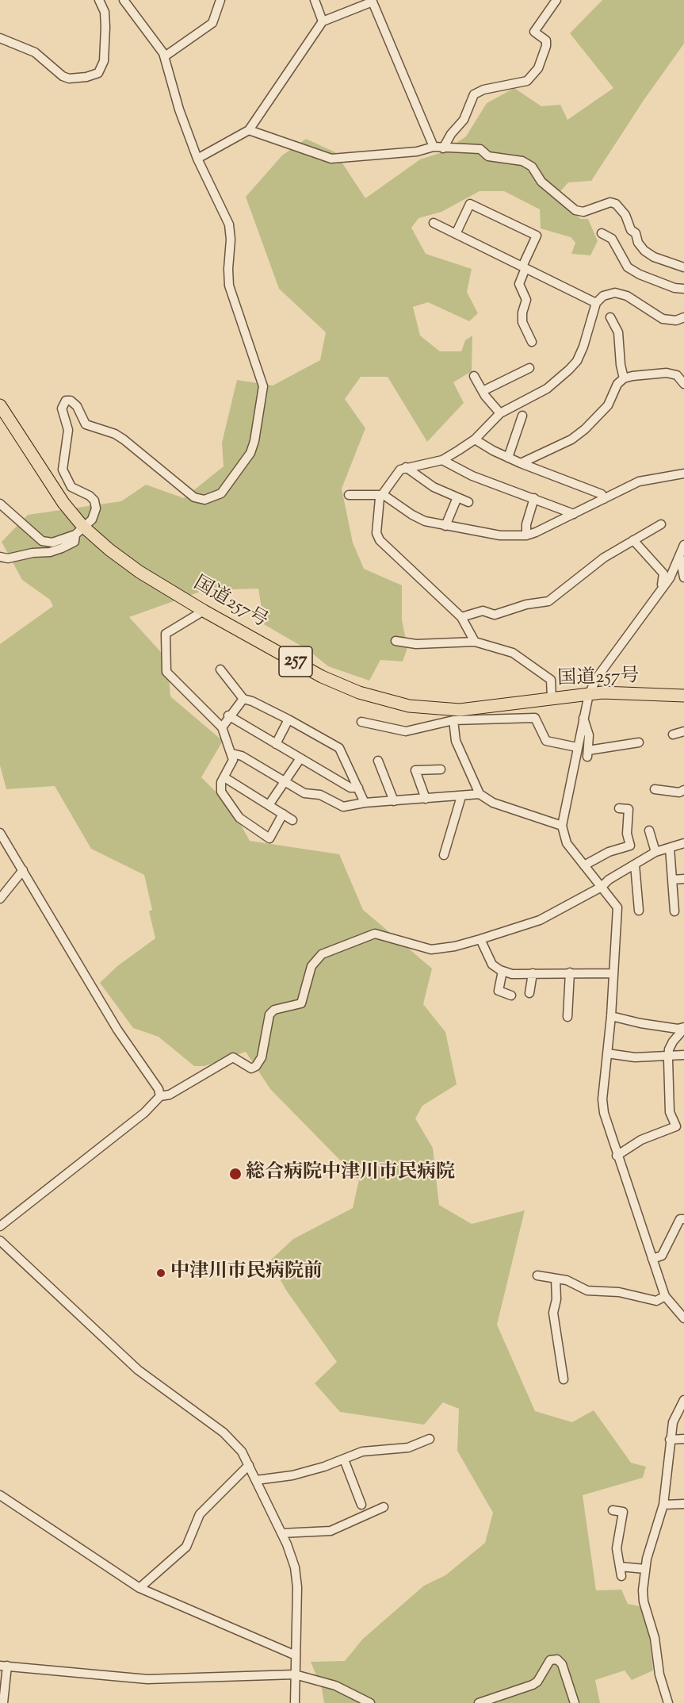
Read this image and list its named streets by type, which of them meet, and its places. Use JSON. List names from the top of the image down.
{
  "streets": {
    "highway": ["国道257号", "257"]
  },
  "places": ["総合病院中津川市民病院", "中津川市民病院前"]
}
